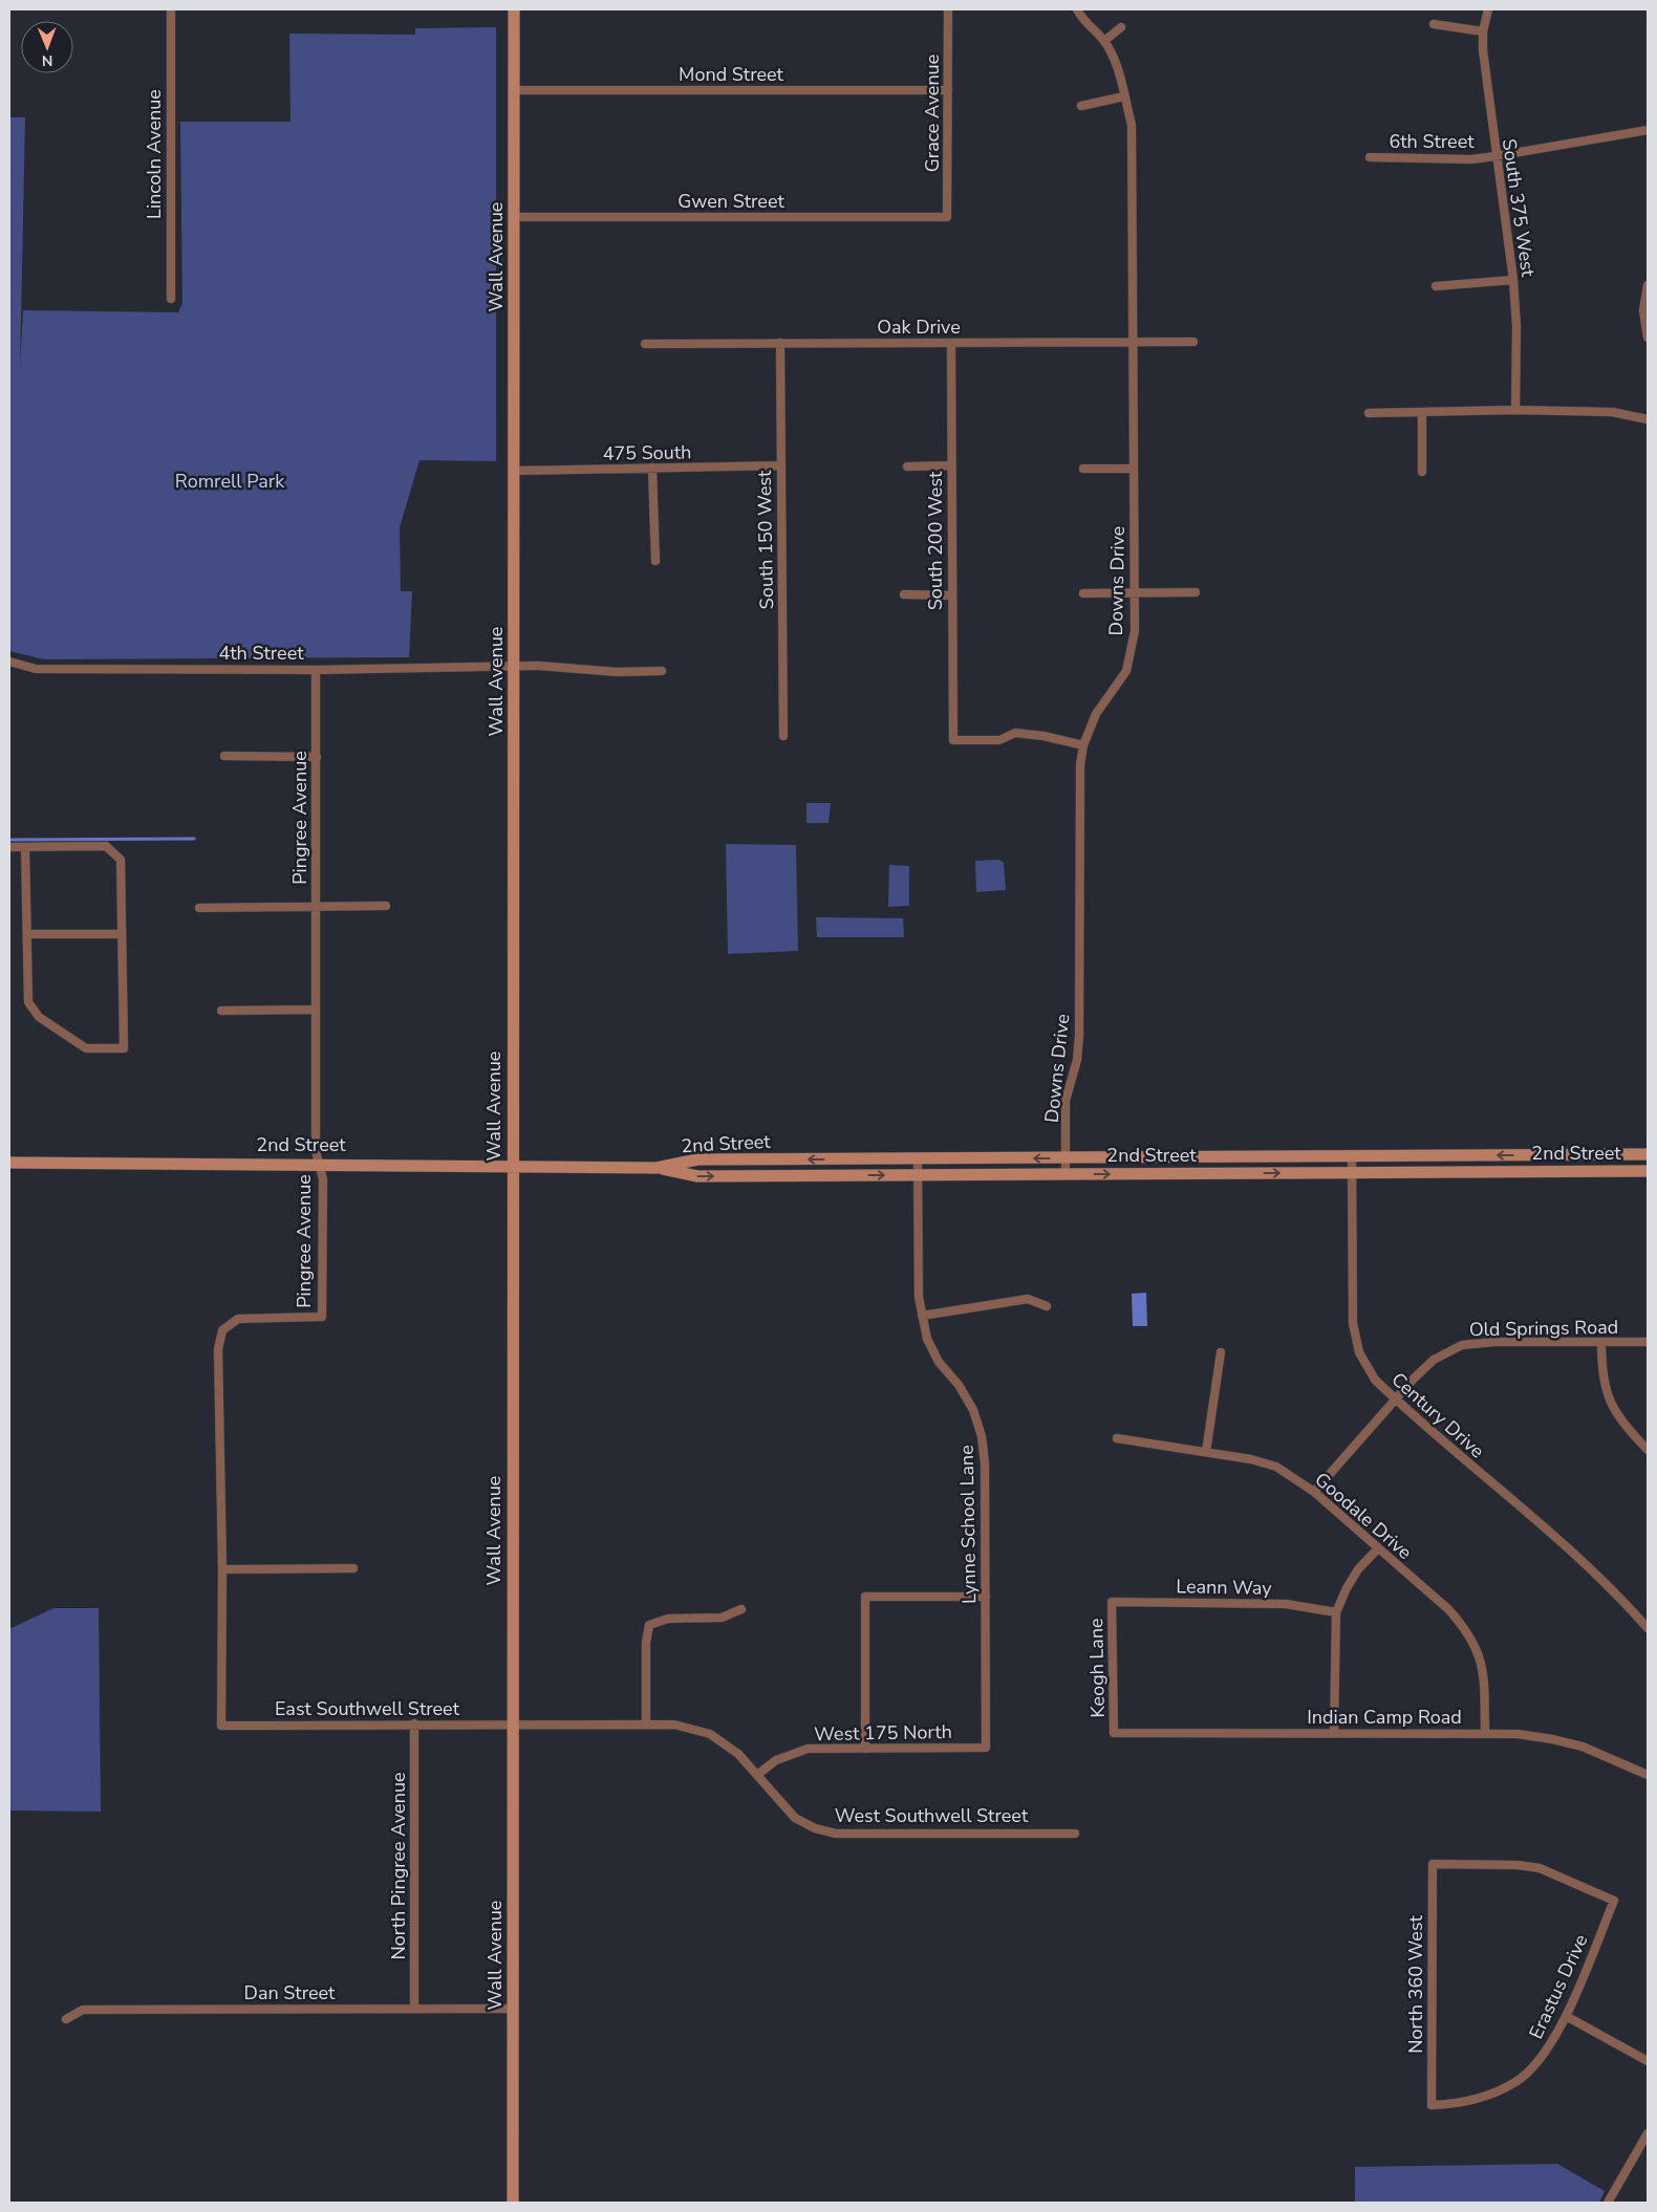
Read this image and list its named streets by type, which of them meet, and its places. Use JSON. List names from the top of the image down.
{
  "streets": {
    "main road": ["Wall Avenue", "2nd Street"],
    "street": [
      "Mond Street",
      "Grace Avenue",
      "6th Street",
      "Lincoln Avenue",
      "Gwen Street",
      "South 375 West",
      "Oak Drive",
      "475 South",
      "South 150 West",
      "South 200 West",
      "Downs Drive",
      "4th Street",
      "Pingree Avenue",
      "Old Springs Road",
      "Century Drive",
      "Goodale Drive",
      "Lynne School Lane",
      "Leann Way",
      "Keogh Lane",
      "East Southwell Street",
      "Indian Camp Road",
      "West 175 North",
      "West Southwell Street",
      "North Pingree Avenue",
      "North 360 West",
      "Erastus Drive",
      "Dan Street"
    ]
  },
  "crossings": [
    ["Mond Street", "Grace Avenue"],
    ["Mond Street", "Wall Avenue"],
    ["Grace Avenue", "Gwen Street"],
    ["6th Street", "South 375 West"],
    ["Gwen Street", "Wall Avenue"],
    ["Wall Avenue", "475 South"],
    ["Wall Avenue", "4th Street"],
    ["Wall Avenue", "2nd Street"],
    ["Wall Avenue", "East Southwell Street"],
    ["Wall Avenue", "West Southwell Street"],
    ["Wall Avenue", "Dan Street"],
    ["Oak Drive", "South 150 West"],
    ["Oak Drive", "South 200 West"],
    ["Oak Drive", "Downs Drive"],
    ["475 South", "South 150 West"],
    ["South 200 West", "Downs Drive"],
    ["Downs Drive", "2nd Street"],
    ["4th Street", "Pingree Avenue"],
    ["Pingree Avenue", "2nd Street"],
    ["Pingree Avenue", "East Southwell Street"],
    ["2nd Street", "Century Drive"],
    ["2nd Street", "Lynne School Lane"],
    ["Old Springs Road", "Century Drive"],
    ["Old Springs Road", "Goodale Drive"],
    ["Goodale Drive", "Indian Camp Road"],
    ["Lynne School Lane", "West 175 North"],
    ["Leann Way", "Keogh Lane"],
    ["Keogh Lane", "Indian Camp Road"],
    ["East Southwell Street", "West Southwell Street"],
    ["East Southwell Street", "North Pingree Avenue"],
    ["West 175 North", "West Southwell Street"],
    ["North Pingree Avenue", "Dan Street"],
    ["North 360 West", "Erastus Drive"]
  ],
  "parks": ["Romrell Park"],
  "north": "bottom"
}
